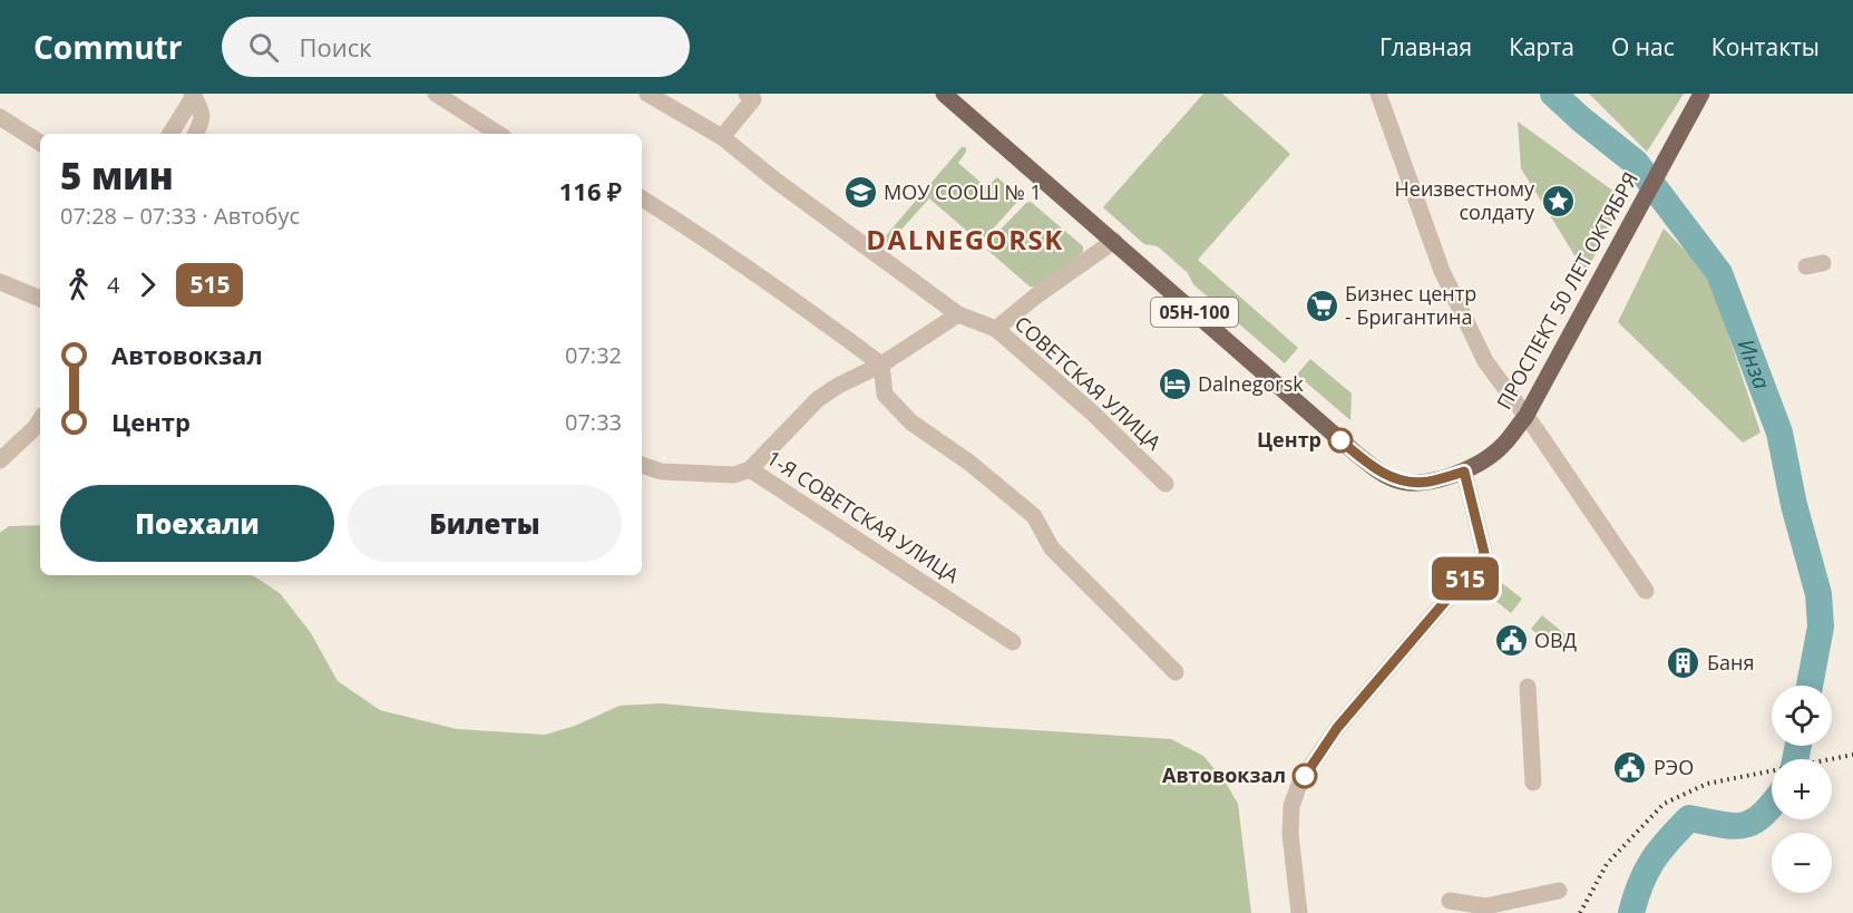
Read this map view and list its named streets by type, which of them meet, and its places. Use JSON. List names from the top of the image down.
{
  "streets": {
    "main road": ["ПРОСПЕКТ 50 ЛЕТ ОКТЯБРЯ", "05Н-100"],
    "street": ["СОВЕТСКАЯ УЛИЦА", "1-Я СОВЕТСКАЯ УЛИЦА"]
  },
  "districts": ["DALNEGORSK"],
  "water": ["Инза"],
  "places": {
    "school or university": ["МОУ СООШ № 1"],
    "place": ["Неизвестному солдату"],
    "supermarket": ["Бизнес центр - Бригантина"],
    "hotel": ["Dalnegorsk"],
    "other": ["Центр", "Автовокзал"],
    "public building": ["ОВД", "РЭО"],
    "building": ["Баня"]
  },
  "lines": ["bus line 515"],
  "page": {
    "header": "Commutr",
    "search": "Поиск",
    "nav": [
      "Главная",
      "Карта",
      "О нас",
      "Контакты"
    ],
    "on_map": "515",
    "heading": ["5 мин", "07:28 – 07:33 · Автобус", "116 ₽"],
    "legs": ["4", "515"],
    "list": [
      {
        "name": "Автовокзал",
        "value": "07:32"
      },
      {
        "name": "Центр",
        "value": "07:33"
      }
    ],
    "buttons": ["Поехали", "Билеты"],
    "map_buttons": ["+", "−"]
  }
}
